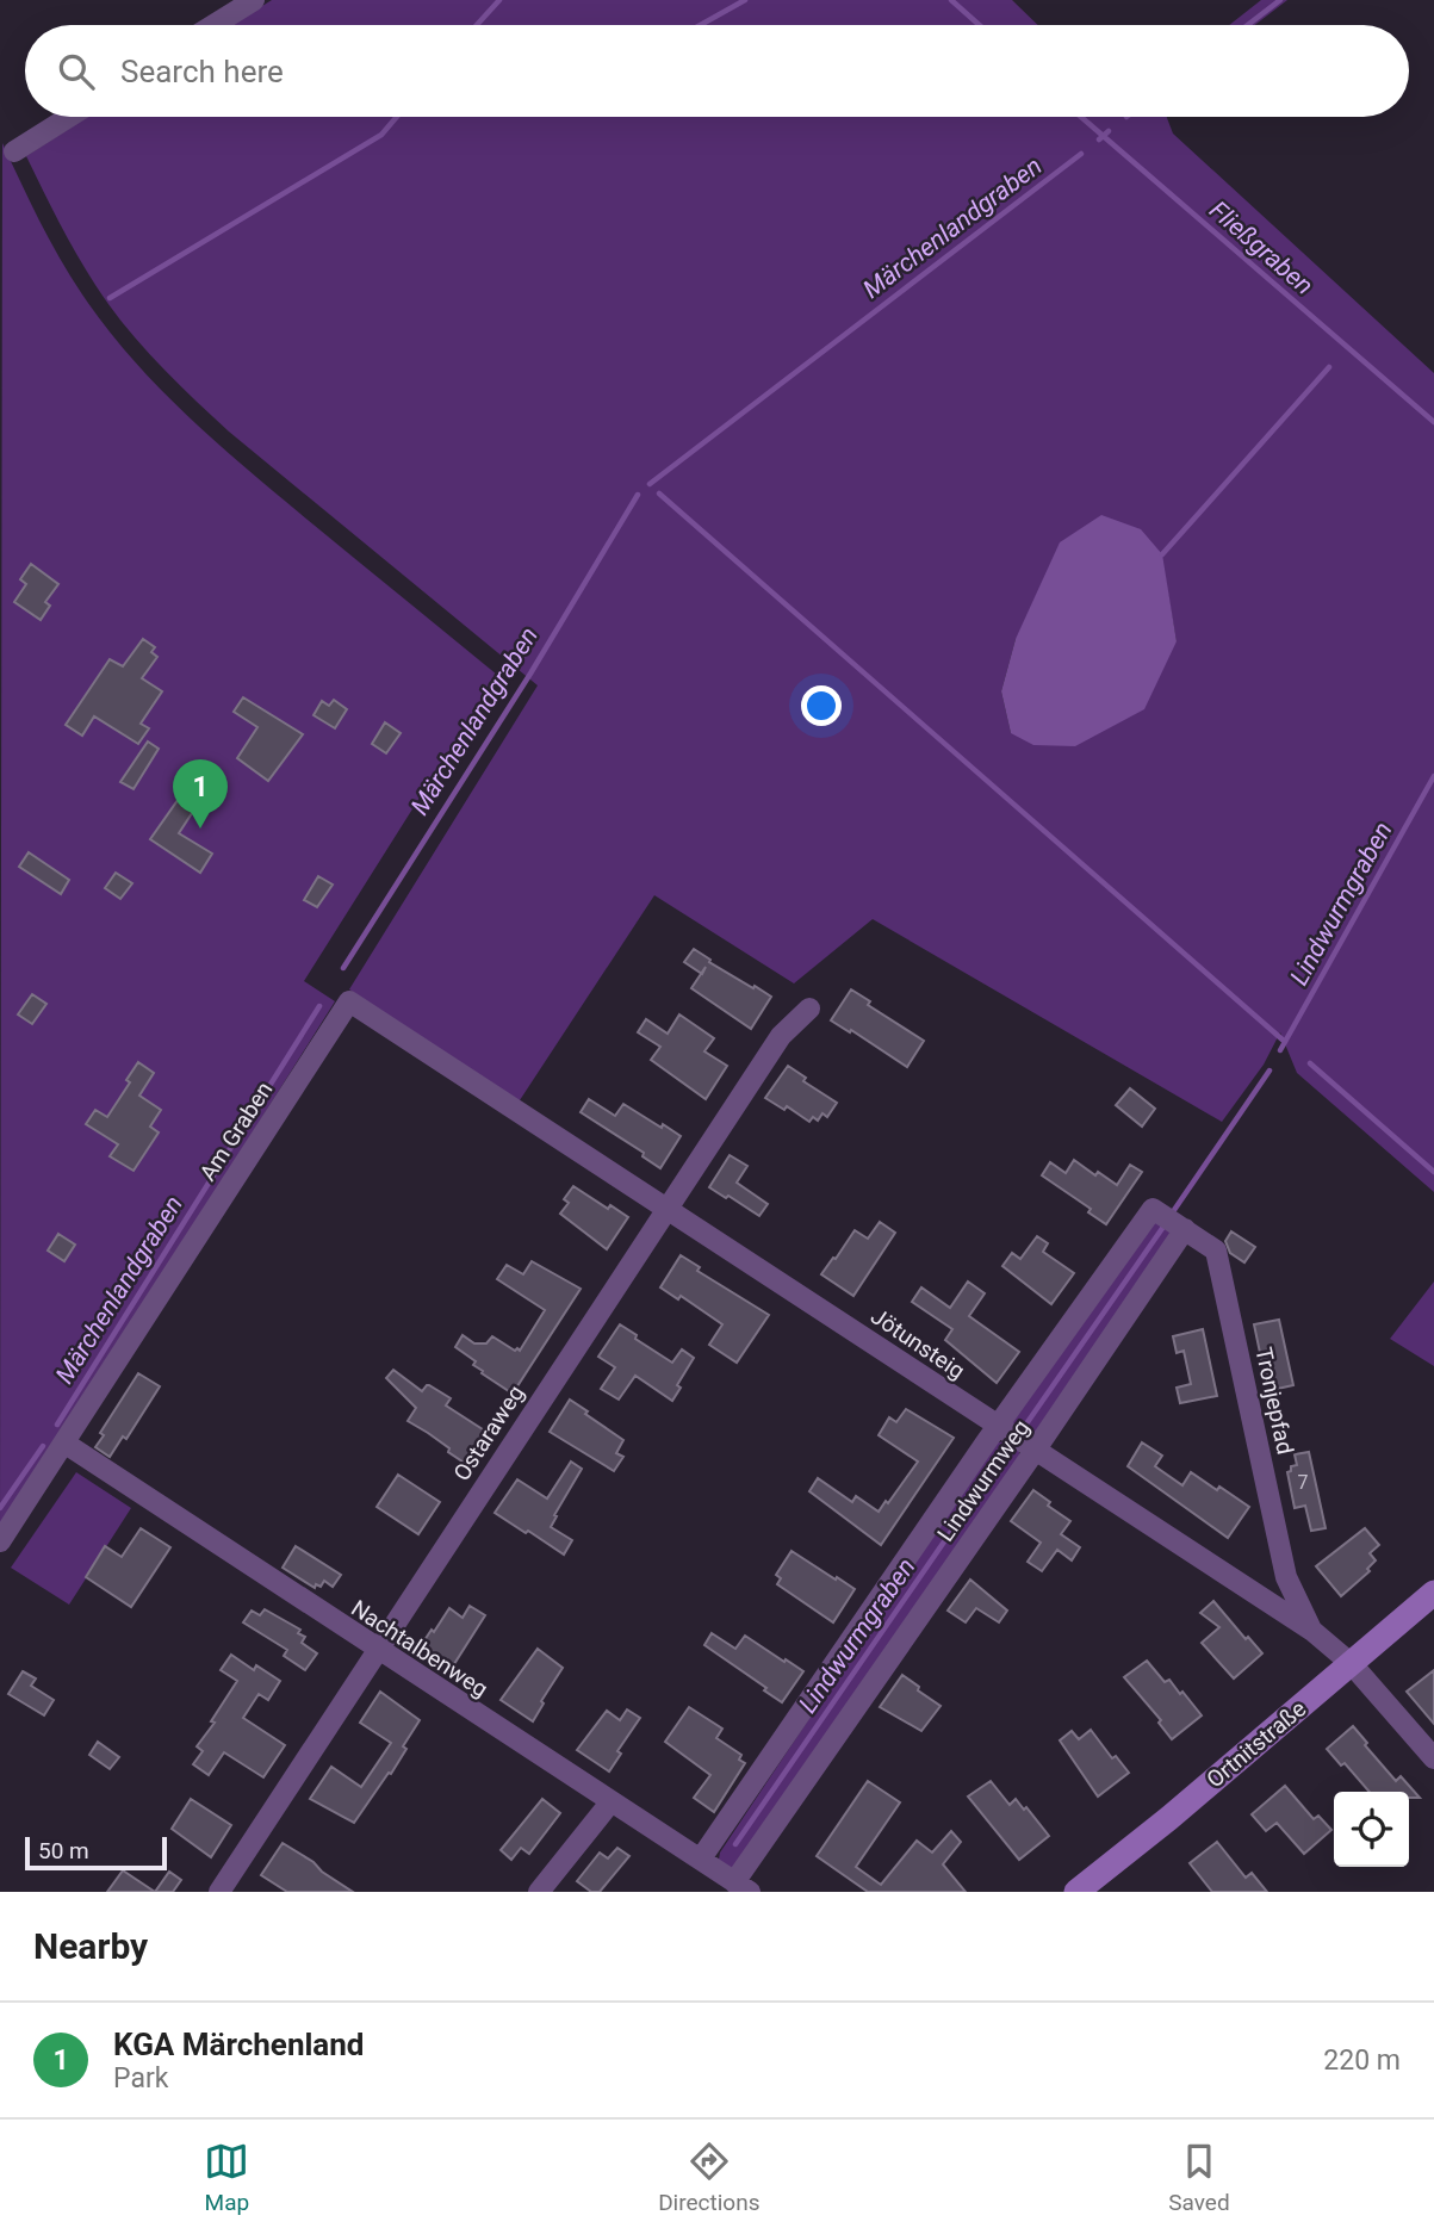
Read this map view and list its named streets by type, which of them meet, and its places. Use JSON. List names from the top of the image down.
{
  "streets": {
    "street": [
      "Am Graben",
      "Jötunsteig",
      "Tronjepfad",
      "Ostaraweg",
      "Lindwurmweg",
      "Nachtalbenweg",
      "Ortnitstraße"
    ]
  },
  "crossings": [
    ["Am Graben", "Jötunsteig"],
    ["Am Graben", "Nachtalbenweg"],
    ["Jötunsteig", "Tronjepfad"],
    ["Jötunsteig", "Ostaraweg"],
    ["Jötunsteig", "Lindwurmweg"],
    ["Jötunsteig", "Ortnitstraße"],
    ["Tronjepfad", "Lindwurmweg"],
    ["Ostaraweg", "Nachtalbenweg"],
    ["Lindwurmweg", "Nachtalbenweg"]
  ],
  "water": ["Märchenlandgraben", "Fließgraben", "Lindwurmgraben"],
  "house_numbers": ["7"],
  "scale_bar": "50 m",
  "page": {
    "search": "Search here",
    "pins": "1",
    "scale": "50 m",
    "heading": "Nearby",
    "list": [
      {
        "mark": "1",
        "name": "KGA Märchenland",
        "note": "Park",
        "value": "220 m"
      }
    ],
    "nav": ["Map", "Directions", "Saved"]
  }
}
